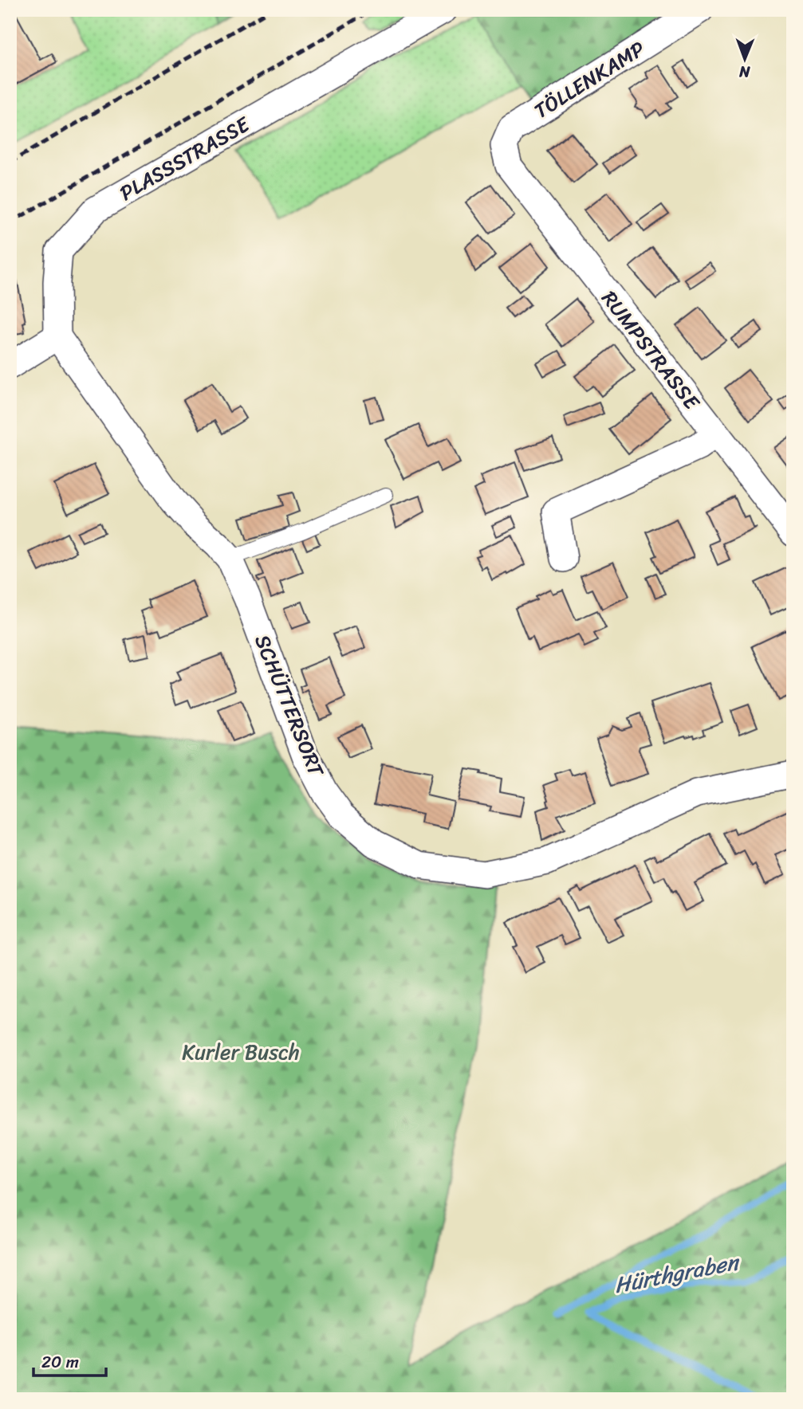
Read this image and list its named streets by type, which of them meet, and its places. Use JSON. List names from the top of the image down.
{
  "streets": {
    "street": [
      "TÖLLENKAMP",
      "PLASSSTRASSE",
      "RUMPSTRASSE",
      "SCHÜTTERSORT"
    ]
  },
  "crossings": [
    ["TÖLLENKAMP", "RUMPSTRASSE"],
    ["PLASSSTRASSE", "SCHÜTTERSORT"]
  ],
  "water": ["Hürthgraben"],
  "parks": ["Kurler Busch"],
  "scale_bar": "20 m",
  "north": "bottom"
}
